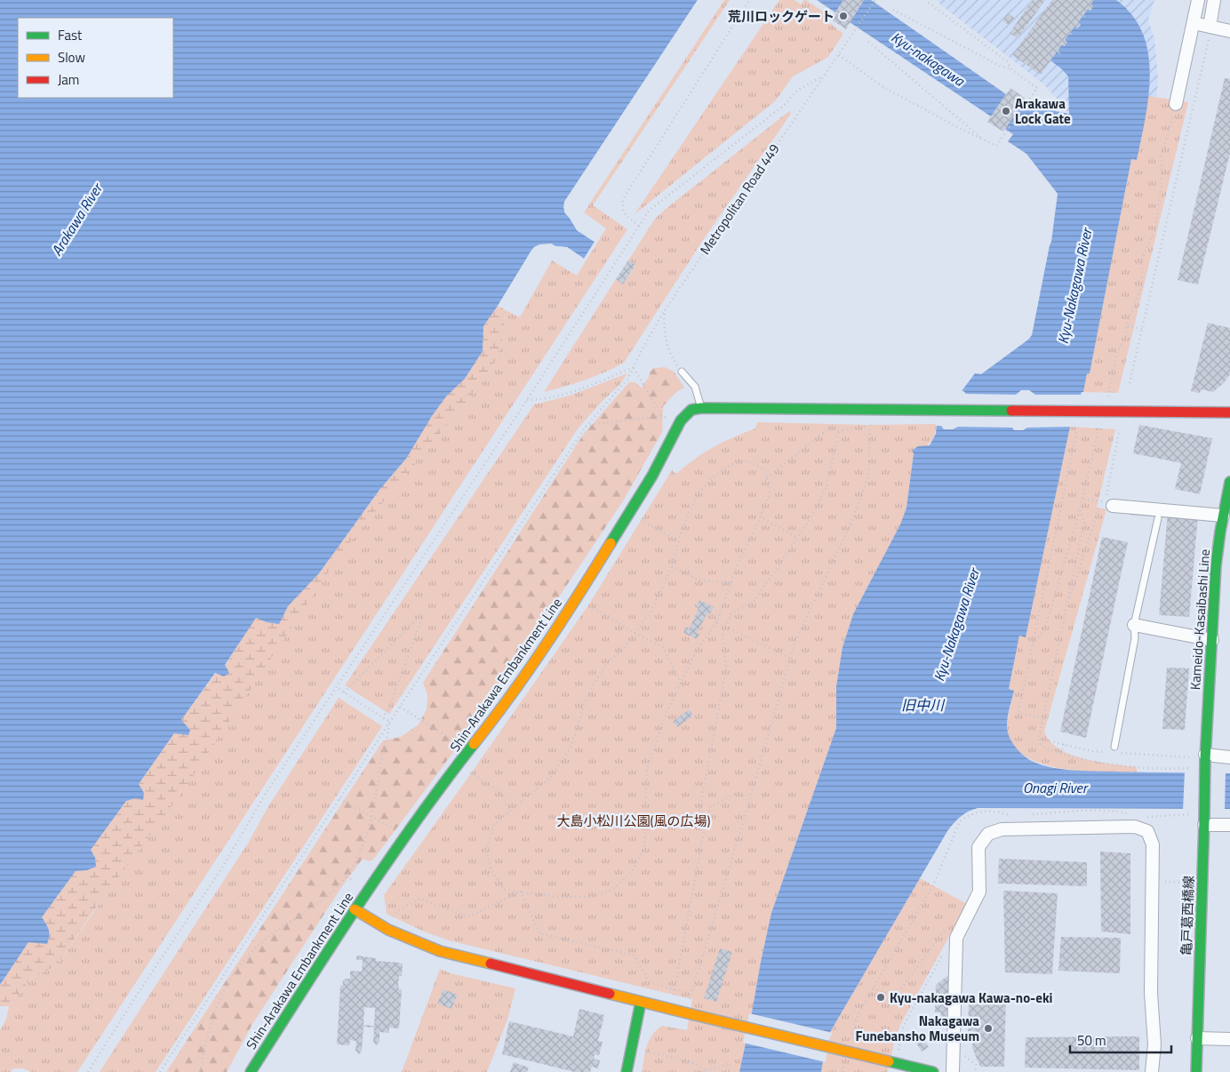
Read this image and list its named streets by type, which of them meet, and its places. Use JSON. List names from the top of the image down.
{
  "streets": {
    "street": ["Kameido-Kasaibashi Line", "Shin-Arakawa Embankment Line", "亀戸葛西橋線"],
    "path": ["Metropolitan Road 449"]
  },
  "crossings": [
    ["Kameido-Kasaibashi Line", "亀戸葛西橋線"]
  ],
  "water": [
    "Kyu-nakagawa",
    "Arakawa River",
    "Kyu-Nakagawa River",
    "旧中川",
    "Onagi River"
  ],
  "parks": ["大島小松川公園(風の広場)"],
  "places": [
    "荒川ロックゲート",
    "Arakawa Lock Gate",
    "Kyu-nakagawa Kawa-no-eki",
    "Nakagawa Funebansho Museum"
  ],
  "legend": ["Fast", "Slow", "Jam"],
  "scale_bar": "50 m"
}
